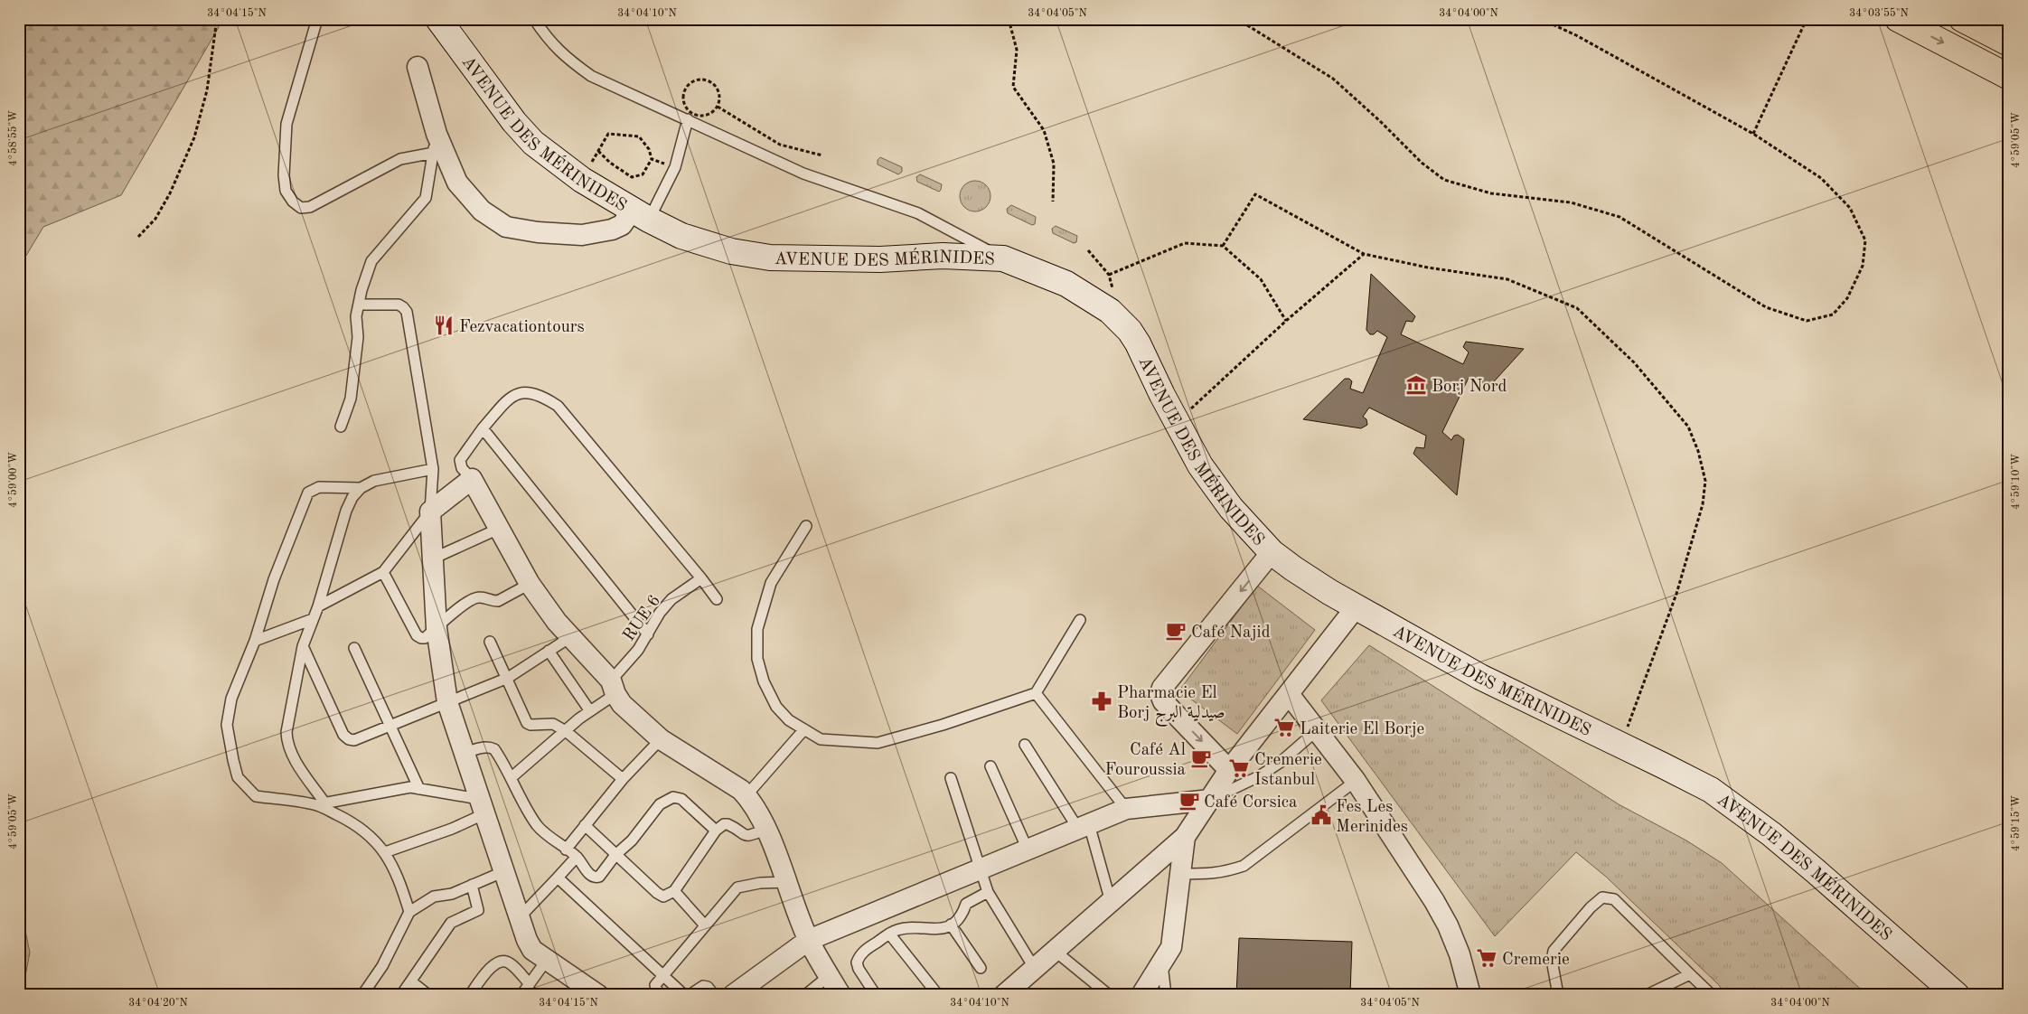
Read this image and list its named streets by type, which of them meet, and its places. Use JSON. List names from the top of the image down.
{
  "streets": {
    "main road": ["AVENUE DES MÉRINIDES"],
    "lane": ["RUE 6"]
  },
  "places": {
    "restaurant": ["Fezvacationtours"],
    "museum": ["Borj Nord"],
    "cafe": ["Café Najid", "Café Al Fouroussia", "Café Corsica"],
    "pharmacy": ["Pharmacie El Borj صيدلية البرج"],
    "supermarket": ["Laiterie El Borje", "Cremerie Istanbul", "Cremerie"],
    "public building": ["Fes Les Merinides"]
  },
  "coordinates": [
    "34°04'15\"N",
    "34°04'10\"N",
    "34°04'05\"N",
    "34°04'00\"N",
    "34°03'55\"N",
    "4°58'55\"W",
    "4°59'05\"W",
    "4°59'00\"W",
    "4°59'10\"W",
    "4°59'15\"W",
    "34°04'20\"N"
  ]
}
